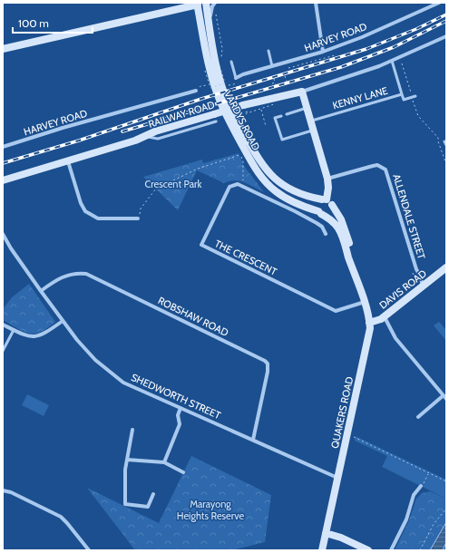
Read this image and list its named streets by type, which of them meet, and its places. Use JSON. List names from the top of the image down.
{
  "streets": {
    "main road": [
      "RAILWAY ROAD",
      "VARDYS ROAD",
      "DAVIS ROAD",
      "QUAKERS ROAD"
    ],
    "street": [
      "HARVEY ROAD",
      "ALLENDALE STREET",
      "THE CRESCENT",
      "ROBSHAW ROAD",
      "SHEDWORTH STREET"
    ],
    "lane": ["KENNY LANE"]
  },
  "crossings": [
    ["KENNY LANE", "RAILWAY ROAD"],
    ["VARDYS ROAD", "QUAKERS ROAD"],
    ["ALLENDALE STREET", "DAVIS ROAD"],
    ["THE CRESCENT", "QUAKERS ROAD"],
    ["DAVIS ROAD", "QUAKERS ROAD"],
    ["ROBSHAW ROAD", "SHEDWORTH STREET"],
    ["SHEDWORTH STREET", "QUAKERS ROAD"]
  ],
  "parks": ["Crescent Park", "Marayong Heights Reserve"],
  "scale_bar": "100 m"
}
